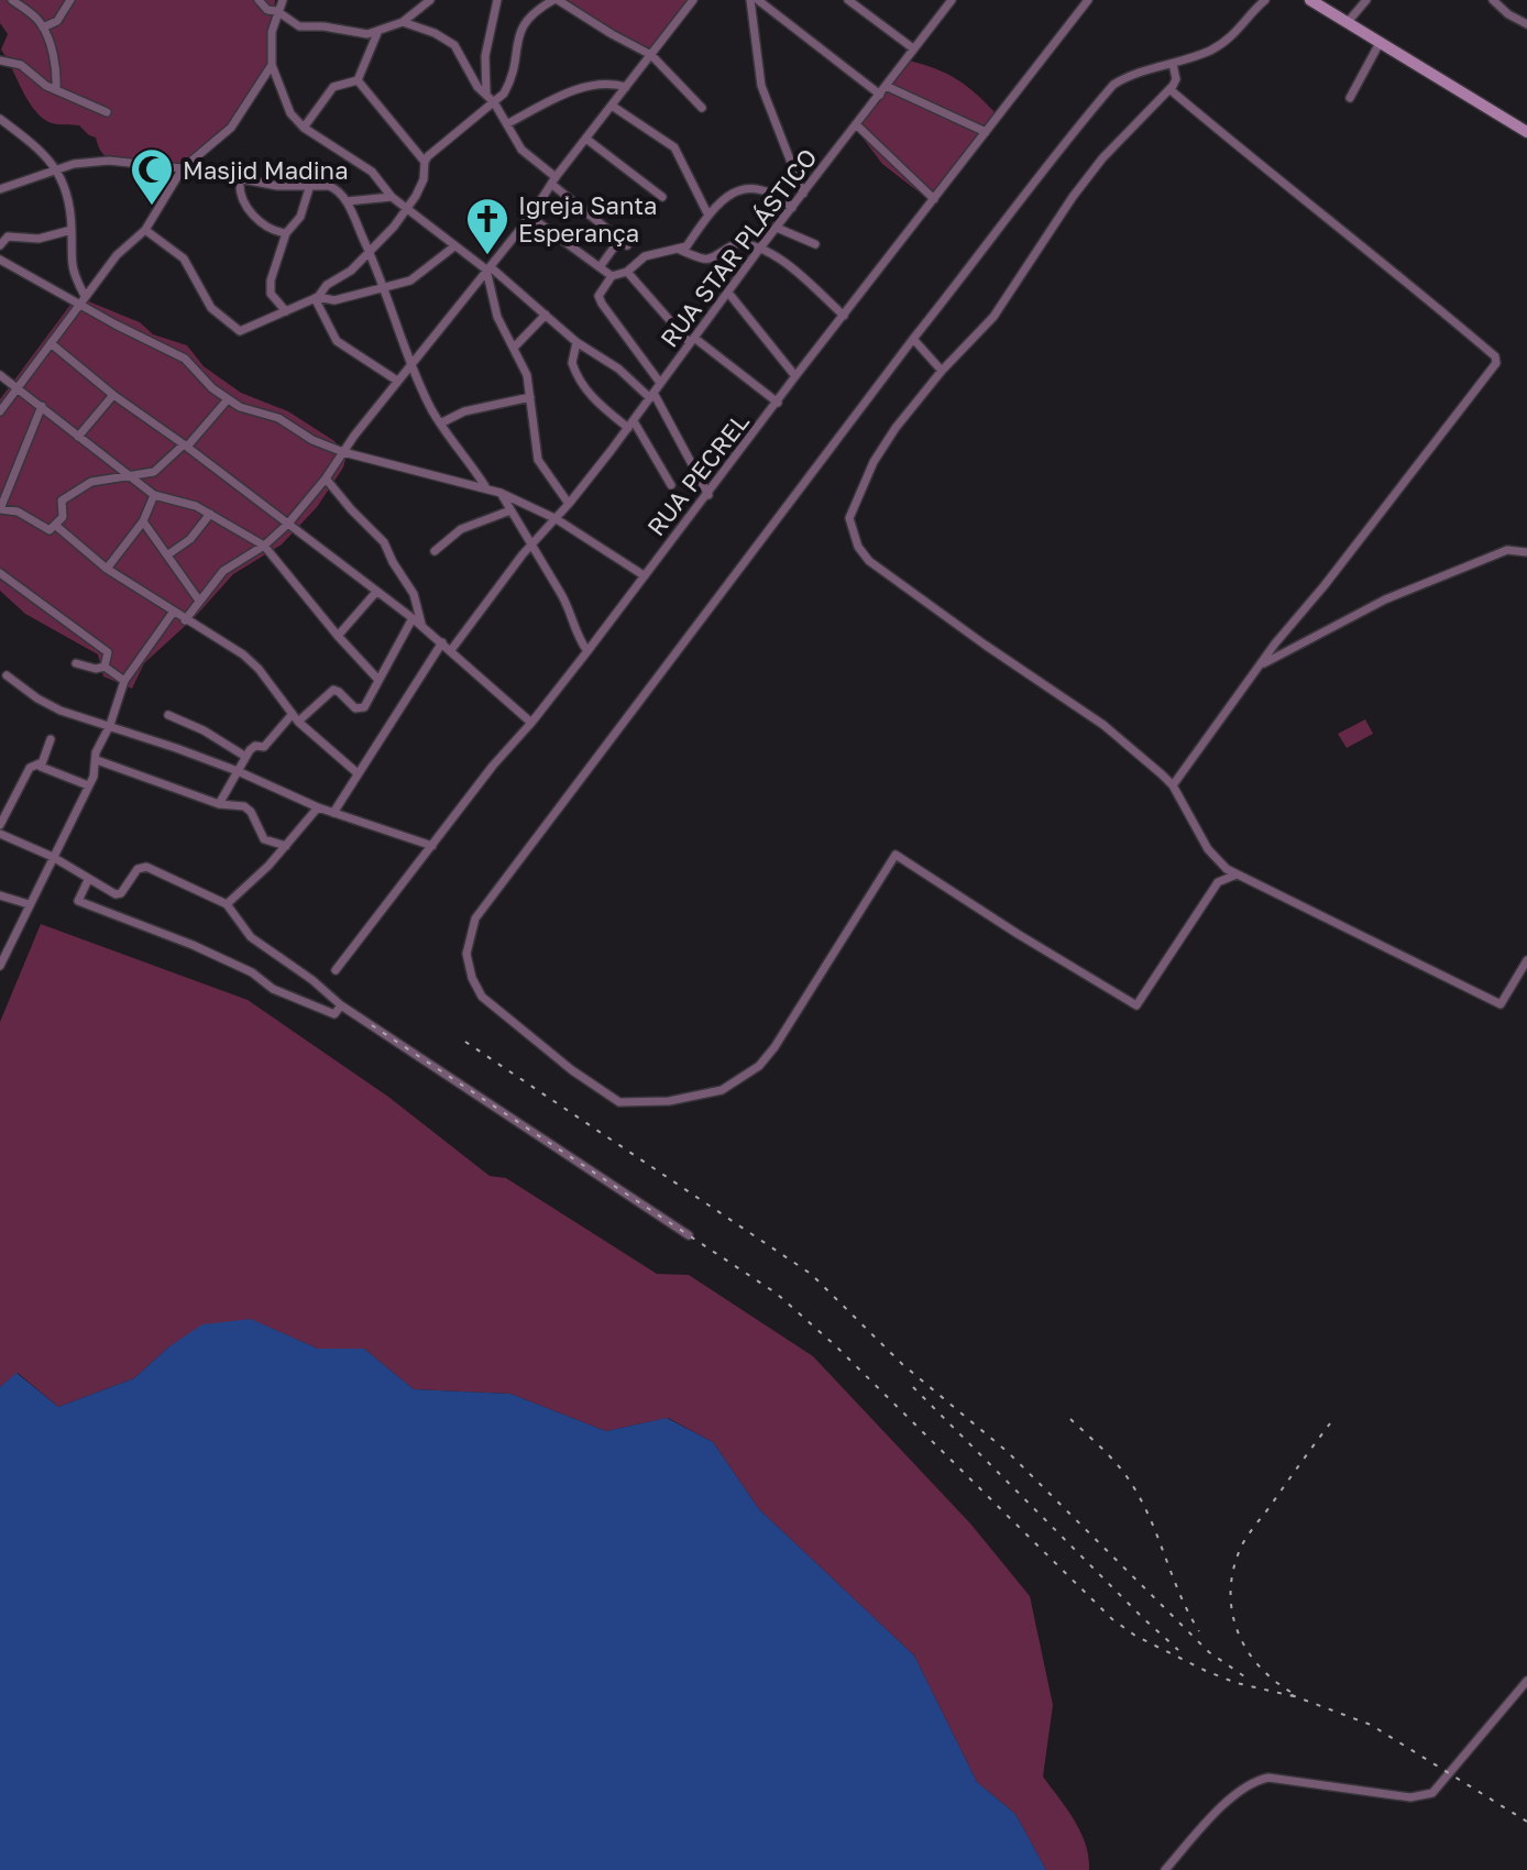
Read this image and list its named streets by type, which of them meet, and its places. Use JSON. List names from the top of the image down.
{
  "streets": {
    "street": ["RUA STAR PLÁSTICO", "RUA PECREL"]
  },
  "places": {
    "mosque": ["Masjid Madina"],
    "church": ["Igreja Santa Esperança"]
  }
}
